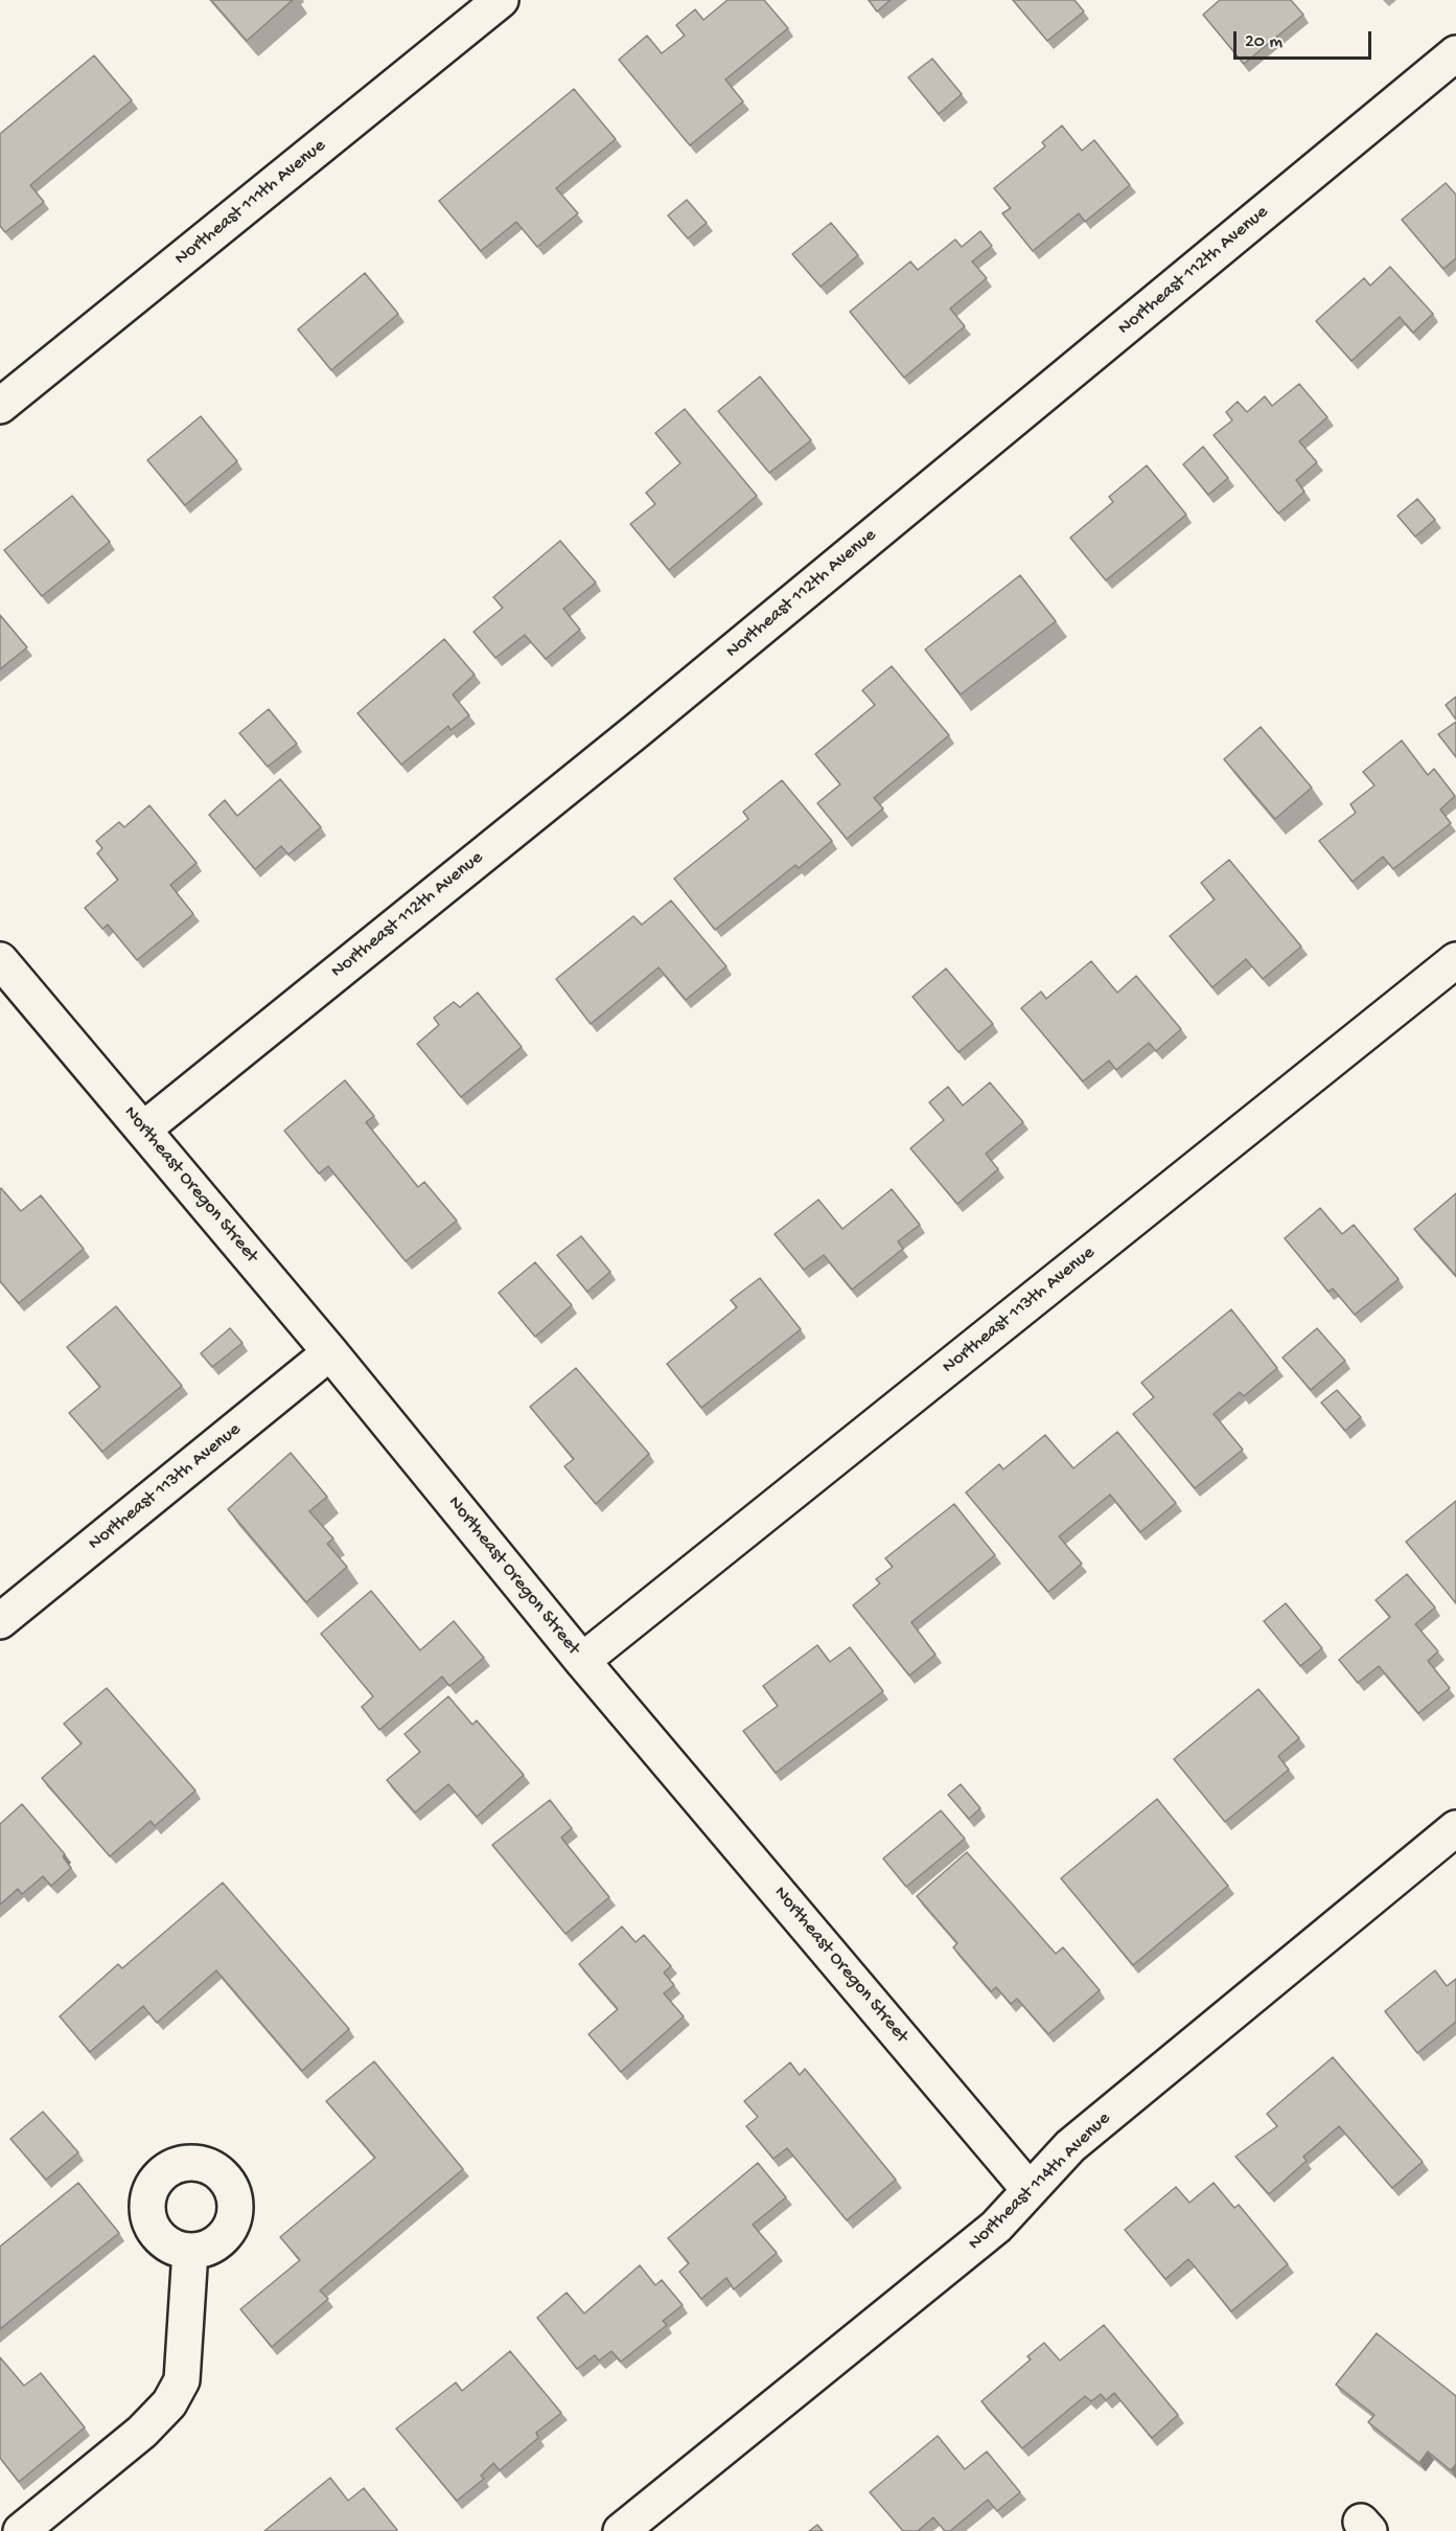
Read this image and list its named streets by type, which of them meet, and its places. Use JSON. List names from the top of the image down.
{
  "streets": {
    "street": [
      "Northeast 111th Avenue",
      "Northeast 112th Avenue",
      "Northeast Oregon Street",
      "Northeast 113th Avenue",
      "Northeast 114th Avenue"
    ]
  },
  "crossings": [
    ["Northeast 112th Avenue", "Northeast Oregon Street"],
    ["Northeast Oregon Street", "Northeast 113th Avenue"],
    ["Northeast Oregon Street", "Northeast 114th Avenue"]
  ],
  "scale_bar": "20 m"
}
